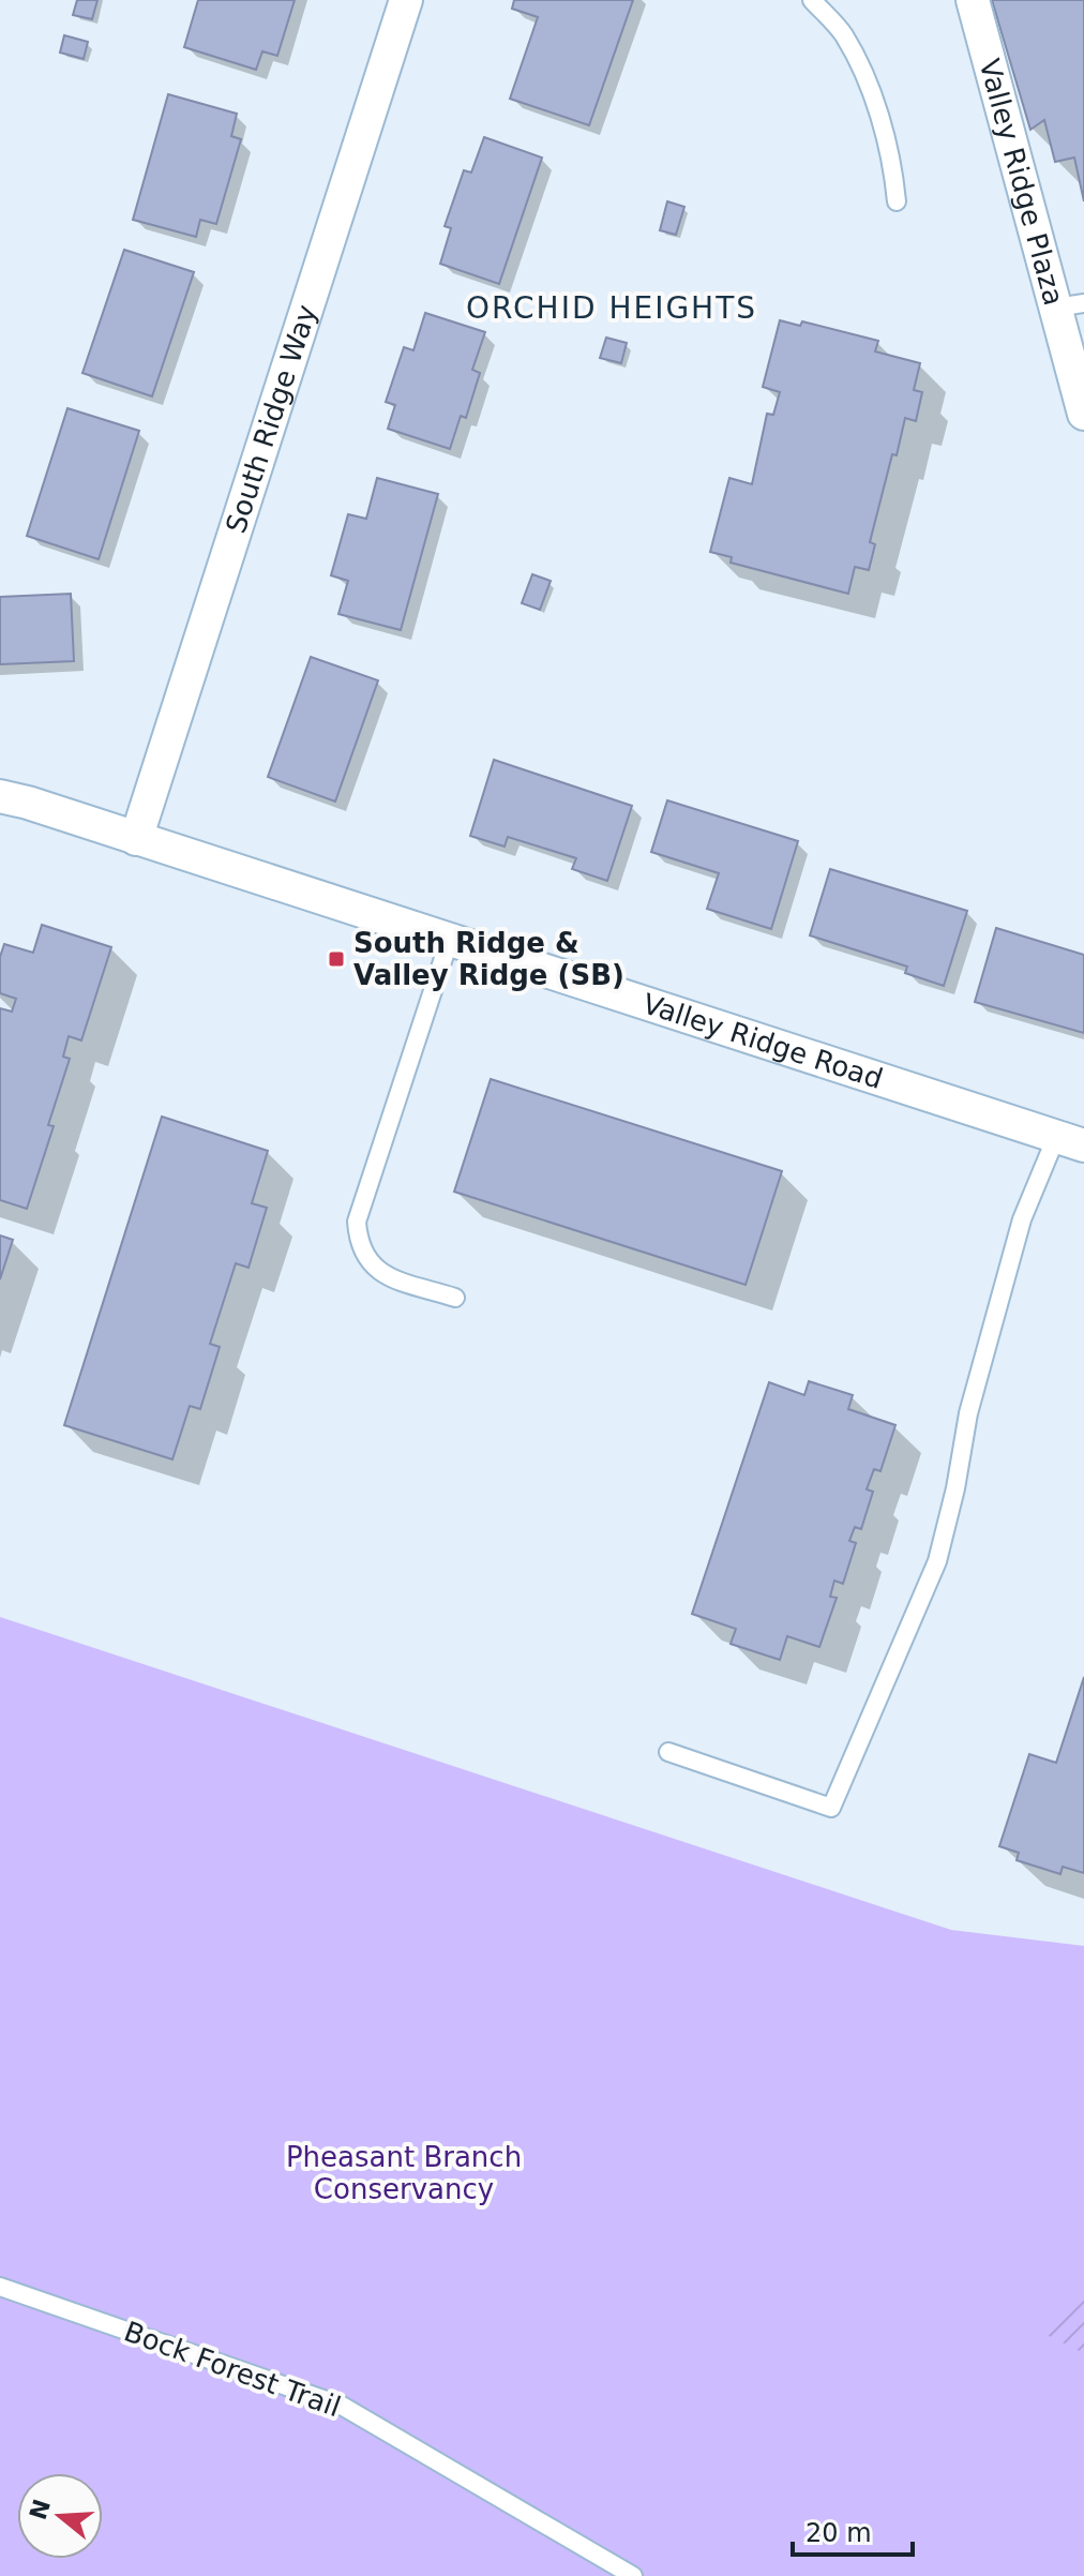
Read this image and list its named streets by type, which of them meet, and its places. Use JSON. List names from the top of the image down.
{
  "streets": {
    "street": ["Valley Ridge Plaza", "South Ridge Way", "Valley Ridge Road"],
    "lane": ["Bock Forest Trail"]
  },
  "crossings": [
    ["South Ridge Way", "Valley Ridge Road"]
  ],
  "districts": ["ORCHID HEIGHTS"],
  "parks": ["Pheasant Branch Conservancy"],
  "places": {
    "transit": ["South Ridge & Valley Ridge (SB)"]
  },
  "scale_bar": "20 m",
  "north": "left"
}
